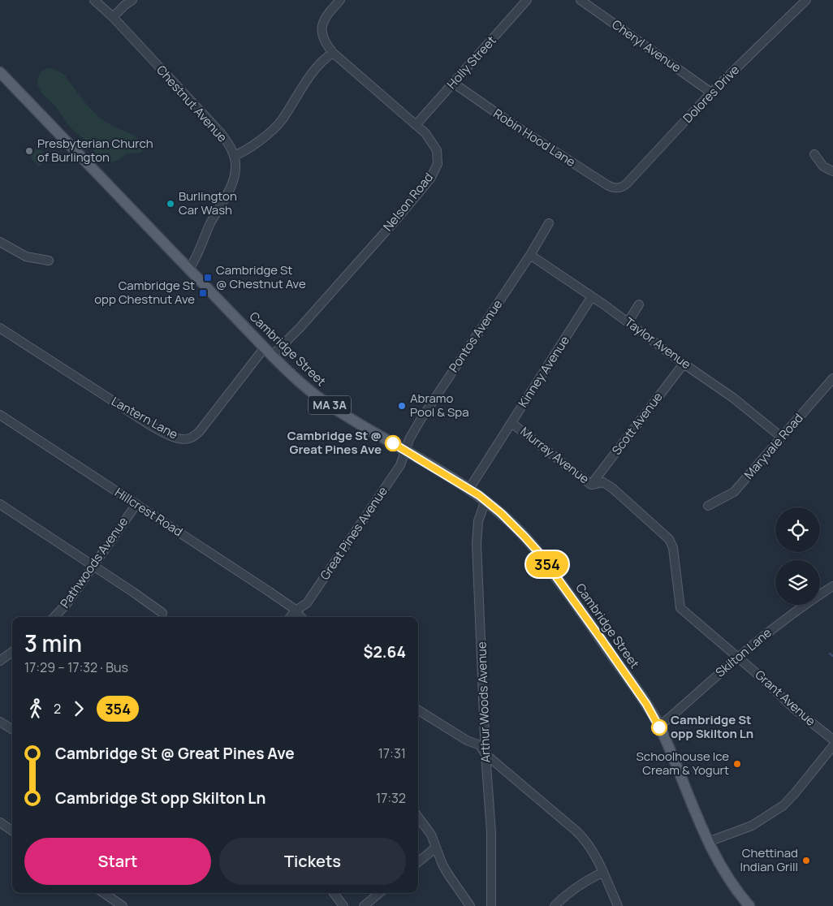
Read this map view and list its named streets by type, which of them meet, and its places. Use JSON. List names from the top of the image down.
{
  "streets": {
    "main road": ["Cambridge Street", "MA 3A"],
    "street": [
      "Cheryl Avenue",
      "Holly Street",
      "Dolores Drive",
      "Chestnut Avenue",
      "Robin Hood Lane",
      "Nelson Road",
      "Pontos Avenue",
      "Taylor Avenue",
      "Kinney Avenue",
      "Lantern Lane",
      "Scott Avenue",
      "Maryvale Road",
      "Murray Avenue",
      "Hillcrest Road",
      "Great Pines Avenue",
      "Pathwoods Avenue",
      "Skilton Lane",
      "Grant Avenue",
      "Arthur Woods Avenue"
    ]
  },
  "crossings": [
    ["Cheryl Avenue", "Dolores Drive"],
    ["Holly Street", "Robin Hood Lane"],
    ["Holly Street", "Nelson Road"],
    ["Dolores Drive", "Robin Hood Lane"],
    ["Chestnut Avenue", "Cambridge Street"],
    ["Nelson Road", "Cambridge Street"],
    ["Pontos Avenue", "Taylor Avenue"],
    ["Pontos Avenue", "Cambridge Street"],
    ["Pontos Avenue", "Great Pines Avenue"],
    ["Taylor Avenue", "Kinney Avenue"],
    ["Taylor Avenue", "Scott Avenue"],
    ["Taylor Avenue", "Maryvale Road"],
    ["Cambridge Street", "Kinney Avenue"],
    ["Cambridge Street", "Lantern Lane"],
    ["Cambridge Street", "Great Pines Avenue"],
    ["Cambridge Street", "Skilton Lane"],
    ["Cambridge Street", "Arthur Woods Avenue"],
    ["Kinney Avenue", "Murray Avenue"],
    ["Scott Avenue", "Murray Avenue"],
    ["Murray Avenue", "Skilton Lane"],
    ["Murray Avenue", "Grant Avenue"],
    ["Hillcrest Road", "Great Pines Avenue"],
    ["Hillcrest Road", "Pathwoods Avenue"],
    ["Skilton Lane", "Grant Avenue"]
  ],
  "places": {
    "other": [
      "Presbyterian Church of Burlington",
      "Burlington Car Wash",
      "Abramo Pool & Spa",
      "Cambridge St @ Great Pines Ave",
      "Cambridge St opp Skilton Ln",
      "Schoolhouse Ice Cream & Yogurt",
      "Chettinad Indian Grill"
    ],
    "transit": ["Cambridge St @ Chestnut Ave", "Cambridge St opp Chestnut Ave"]
  },
  "lines": ["bus line 354"],
  "page": {
    "on_map": "354",
    "heading": ["3 min", "17:29 – 17:32 · Bus", "$2.64"],
    "legs": ["2", "354"],
    "list": [
      {
        "name": "Cambridge St @ Great Pines Ave",
        "value": "17:31"
      },
      {
        "name": "Cambridge St opp Skilton Ln",
        "value": "17:32"
      }
    ],
    "buttons": ["Start", "Tickets"]
  }
}
